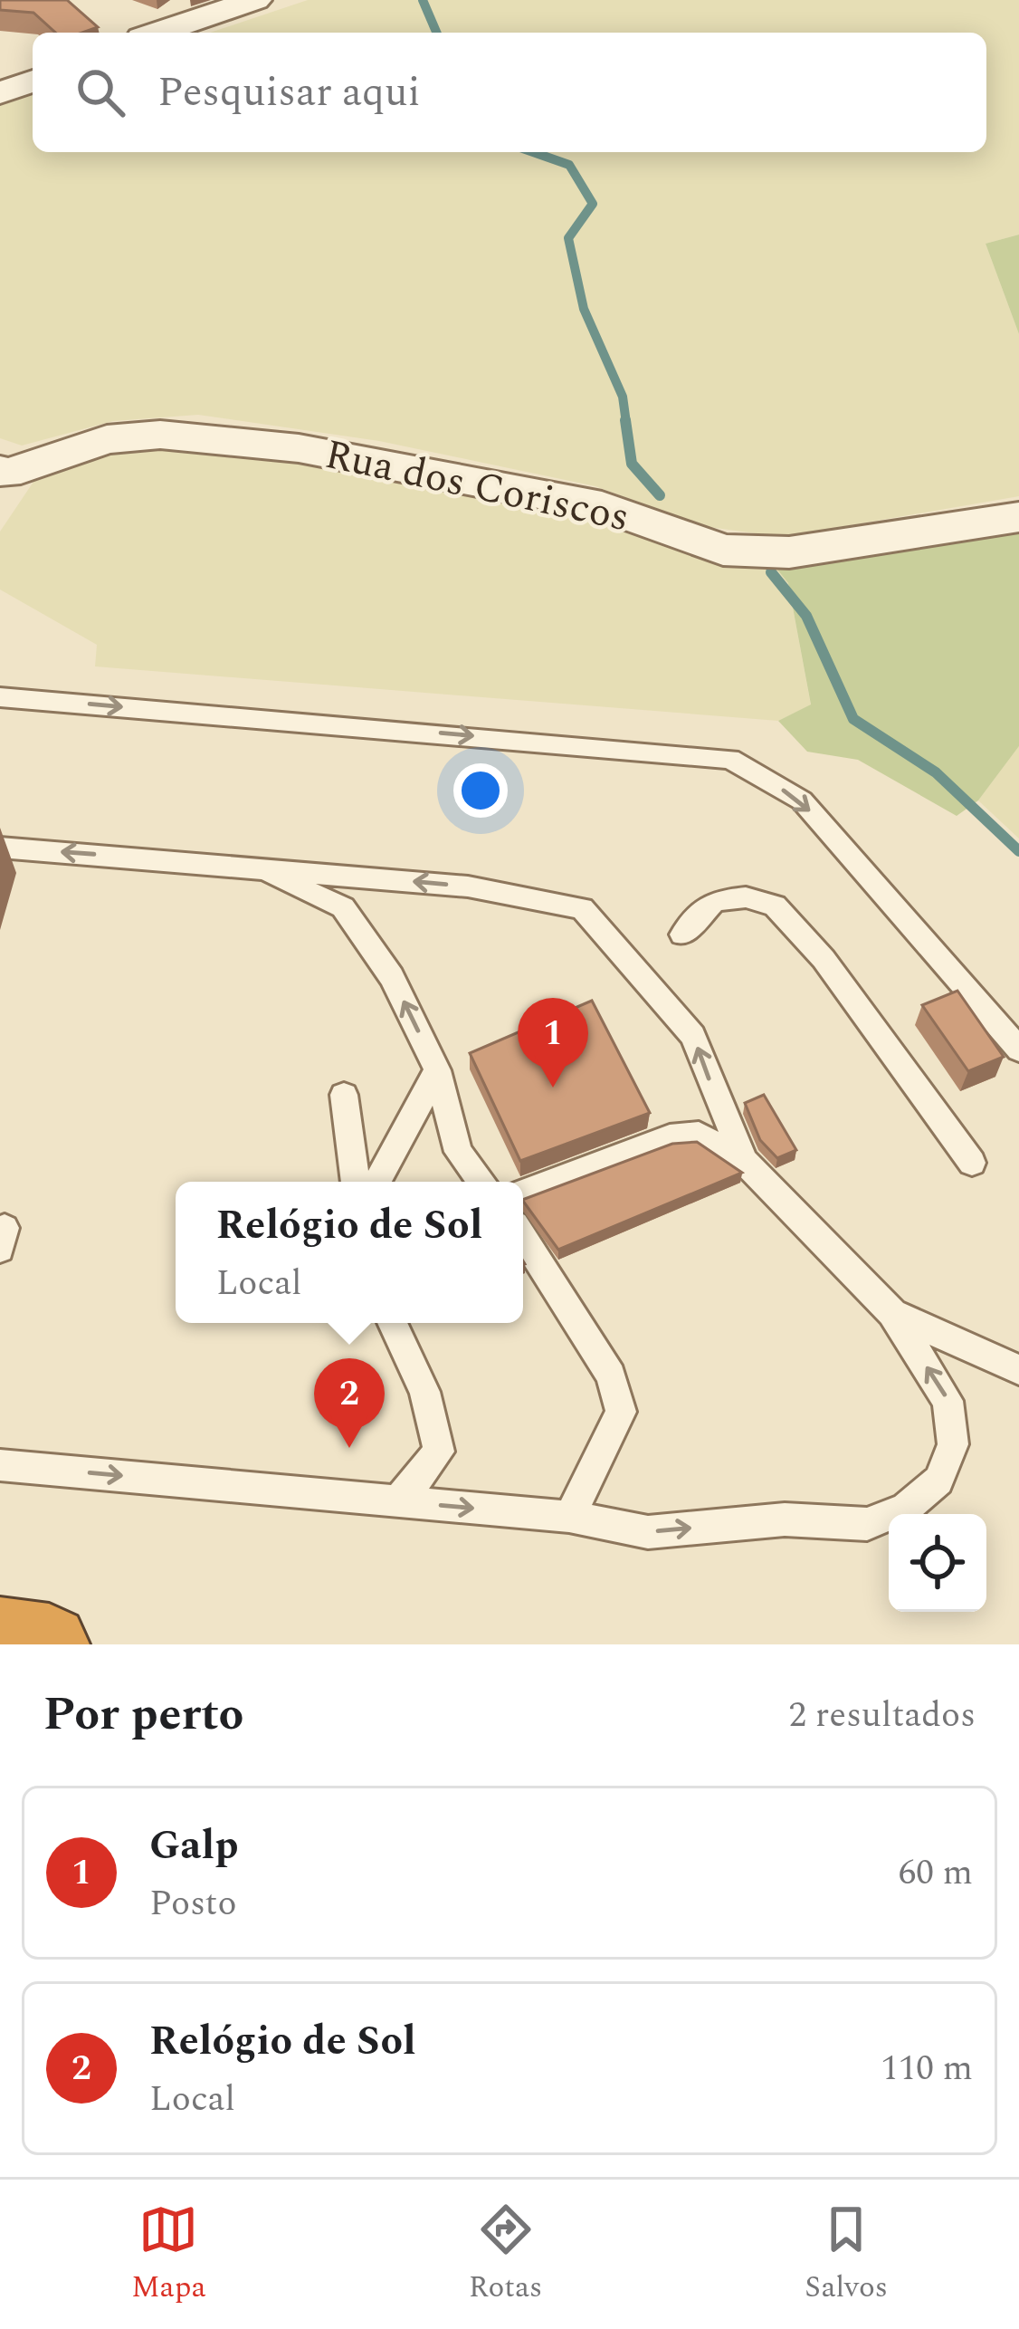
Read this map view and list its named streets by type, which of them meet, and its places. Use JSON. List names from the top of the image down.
{
  "streets": {
    "street": ["Rua dos Coriscos"]
  },
  "page": {
    "search": "Pesquisar aqui",
    "pins": ["1", "2"],
    "popup": ["Relógio de Sol", "Local"],
    "heading": ["Por perto", "2 resultados"],
    "list": [
      {
        "mark": "1",
        "name": "Galp",
        "note": "Posto",
        "value": "60 m"
      },
      {
        "mark": "2",
        "name": "Relógio de Sol",
        "note": "Local",
        "value": "110 m"
      }
    ],
    "nav": ["Mapa", "Rotas", "Salvos"]
  }
}
